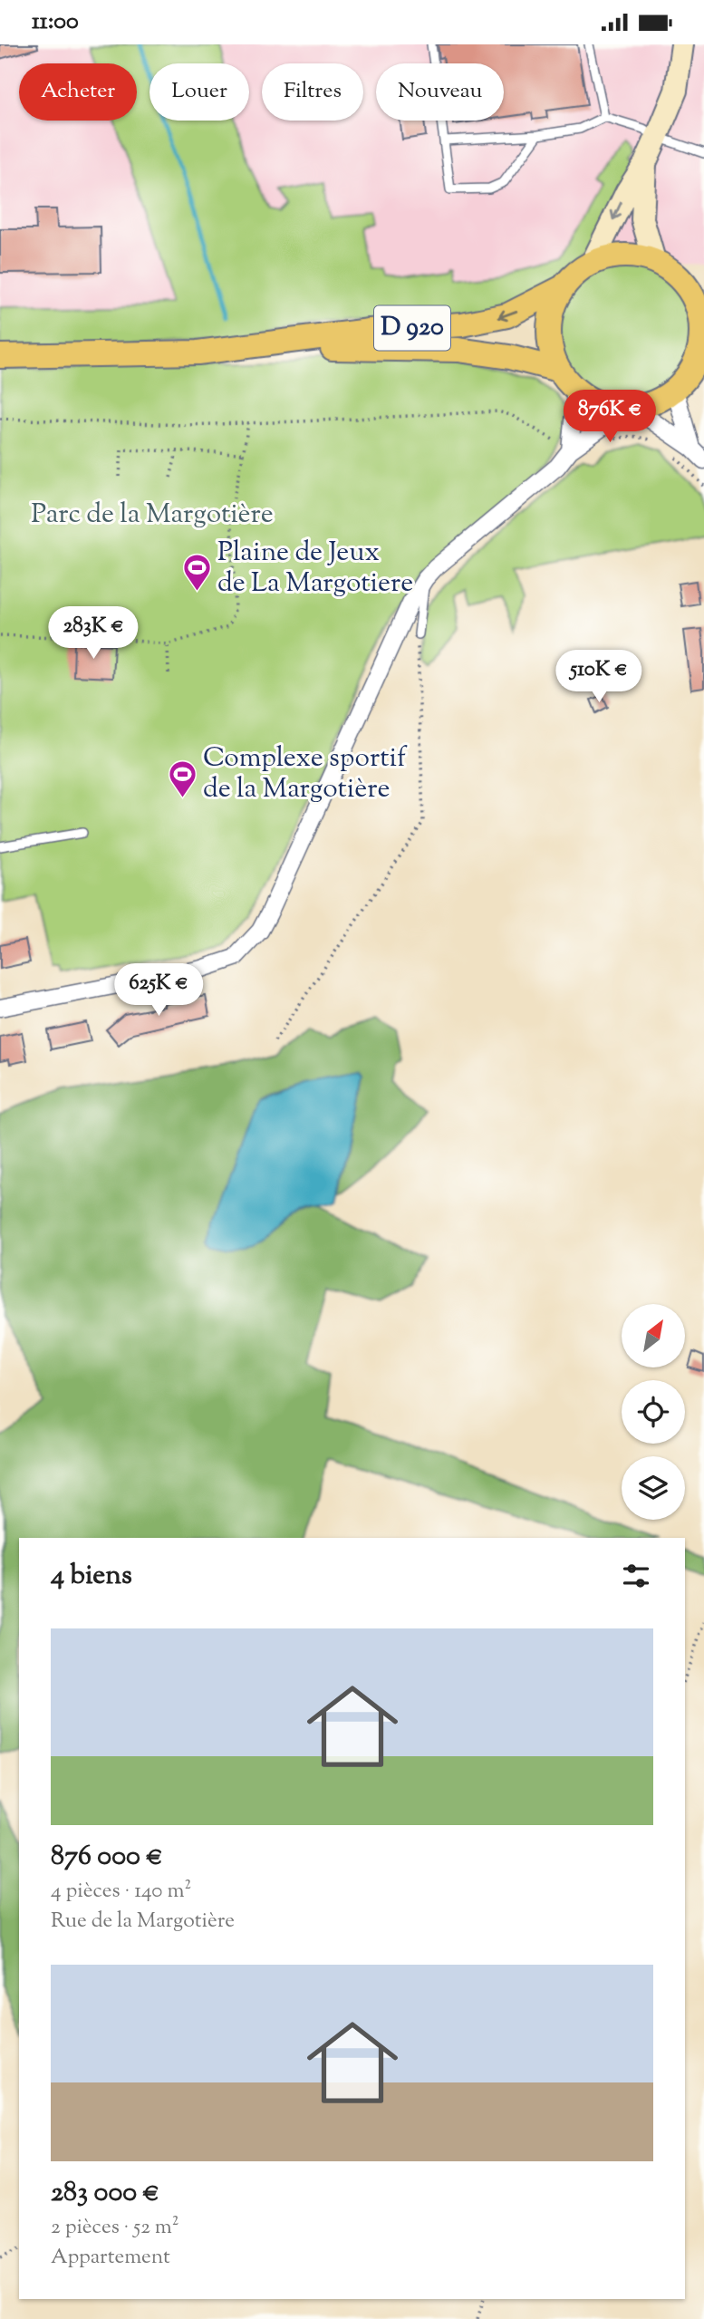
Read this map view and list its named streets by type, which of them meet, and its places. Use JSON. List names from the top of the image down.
{
  "streets": {
    "main road": ["D 920"]
  },
  "parks": ["Parc de la Margotière"],
  "places": {
    "sports": ["Plaine de Jeux de La Margotiere", "Complexe sportif de la Margotière"]
  },
  "north": "top right",
  "page": {
    "status": "11:00",
    "chip": [
      "Acheter",
      "Louer",
      "Filtres",
      "Nouveau"
    ],
    "price": [
      "876K €",
      "283K €",
      "510K €",
      "625K €"
    ],
    "heading": "4 biens",
    "list": [
      {
        "name": "876 000 €",
        "note": "4 pièces · 140 m² · Rue de la Margotière"
      },
      {
        "name": "283 000 €",
        "note": "2 pièces · 52 m² · Appartement"
      }
    ]
  }
}
